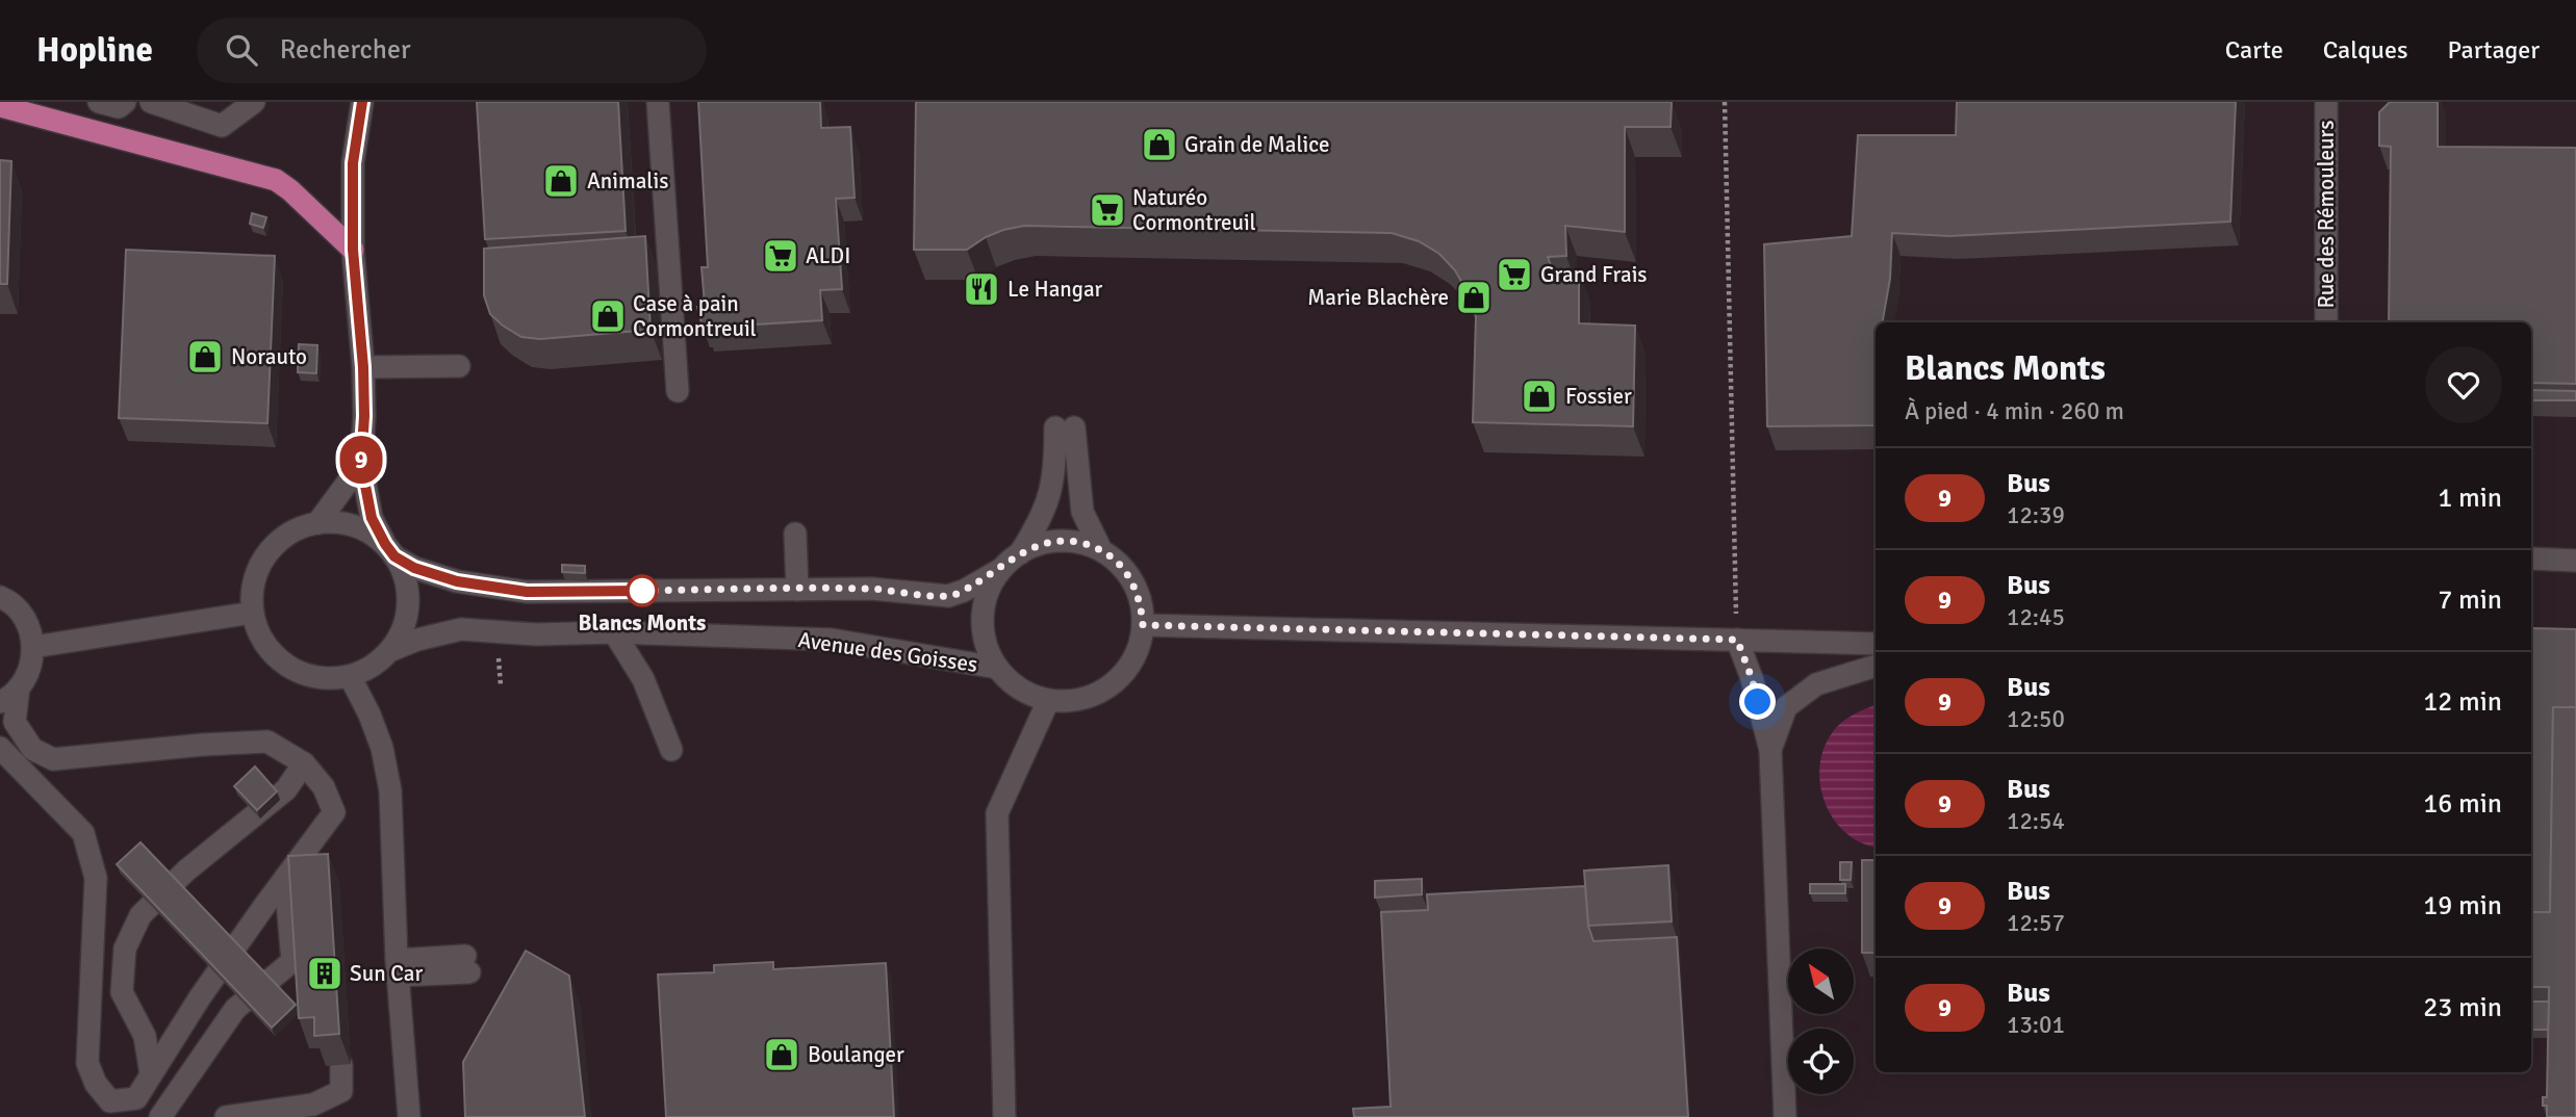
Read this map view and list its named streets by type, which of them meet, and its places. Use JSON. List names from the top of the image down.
{
  "streets": {
    "street": ["Rue des Rémouleurs", "Avenue des Goisses"]
  },
  "places": {
    "shop": [
      "Grain de Malice",
      "Animalis",
      "Marie Blachère",
      "Case à pain Cormontreuil",
      "Norauto",
      "Fossier",
      "Boulanger"
    ],
    "supermarket": ["Naturéo Cormontreuil", "ALDI", "Grand Frais"],
    "restaurant": ["Le Hangar"],
    "other": ["Blancs Monts"],
    "building": ["Sun Car"]
  },
  "lines": ["bus line 9"],
  "north": "top left",
  "page": {
    "header": "Hopline",
    "search": "Rechercher",
    "nav": ["Carte", "Calques", "Partager"],
    "on_map": "9",
    "heading": ["Blancs Monts", "À pied · 4 min · 260 m"],
    "list": [
      {
        "mark": "9",
        "name": "Bus",
        "note": "12:39",
        "value": "1 min"
      },
      {
        "mark": "9",
        "name": "Bus",
        "note": "12:45",
        "value": "7 min"
      },
      {
        "mark": "9",
        "name": "Bus",
        "note": "12:50",
        "value": "12 min"
      },
      {
        "mark": "9",
        "name": "Bus",
        "note": "12:54",
        "value": "16 min"
      },
      {
        "mark": "9",
        "name": "Bus",
        "note": "12:57",
        "value": "19 min"
      },
      {
        "mark": "9",
        "name": "Bus",
        "note": "13:01",
        "value": "23 min"
      }
    ]
  }
}
